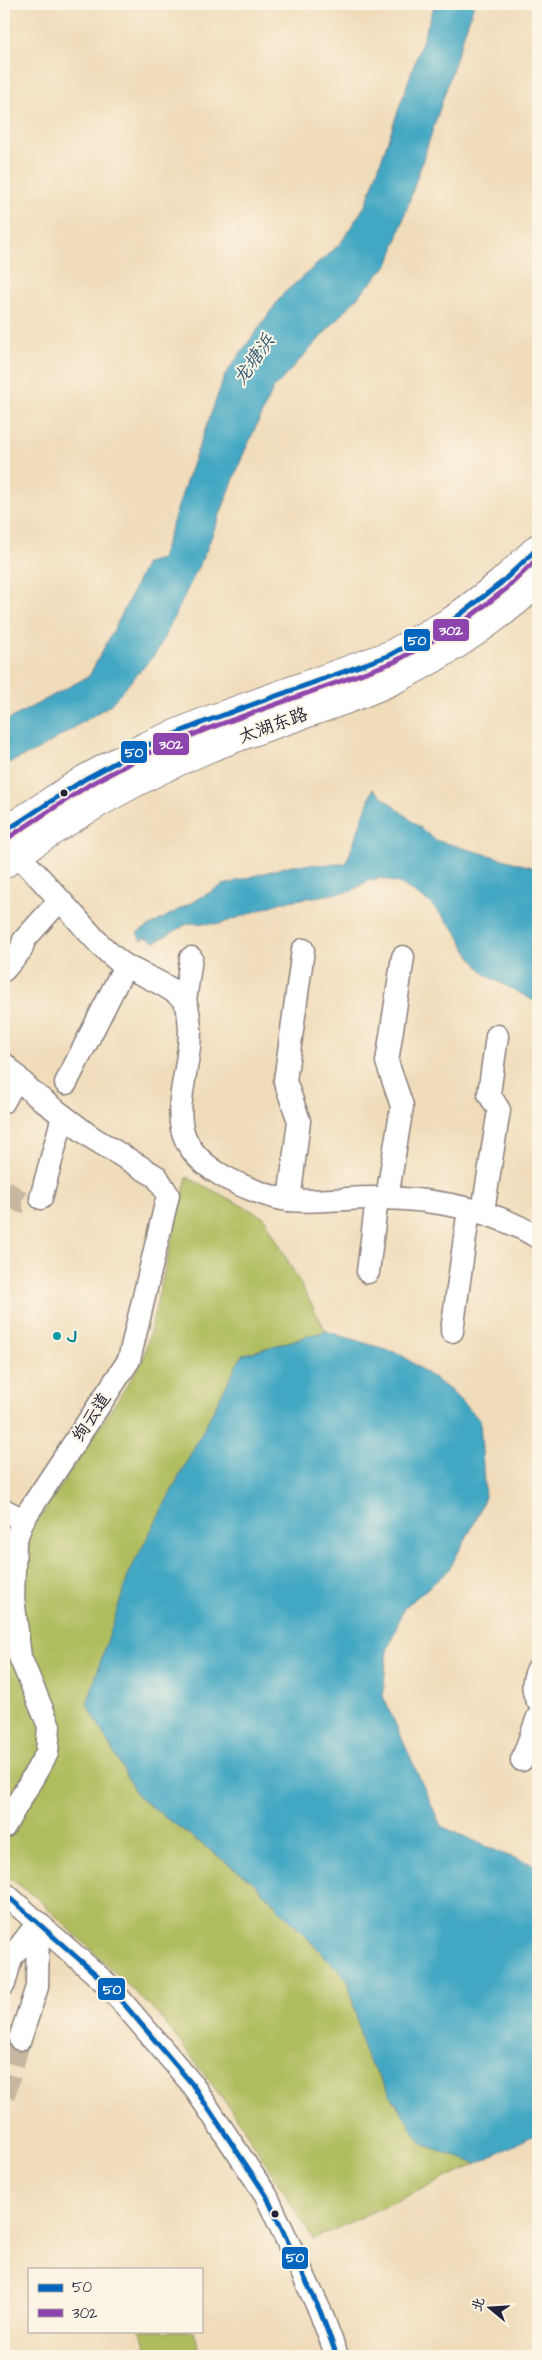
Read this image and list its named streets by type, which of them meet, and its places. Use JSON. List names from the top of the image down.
{
  "streets": {
    "main road": ["太湖东路"],
    "street": ["绚云道"]
  },
  "water": ["龙塘浜"],
  "places": ["J"],
  "lines": ["transit line 50", "transit line 302"],
  "legend": ["50", "302"],
  "north": "left"
}
